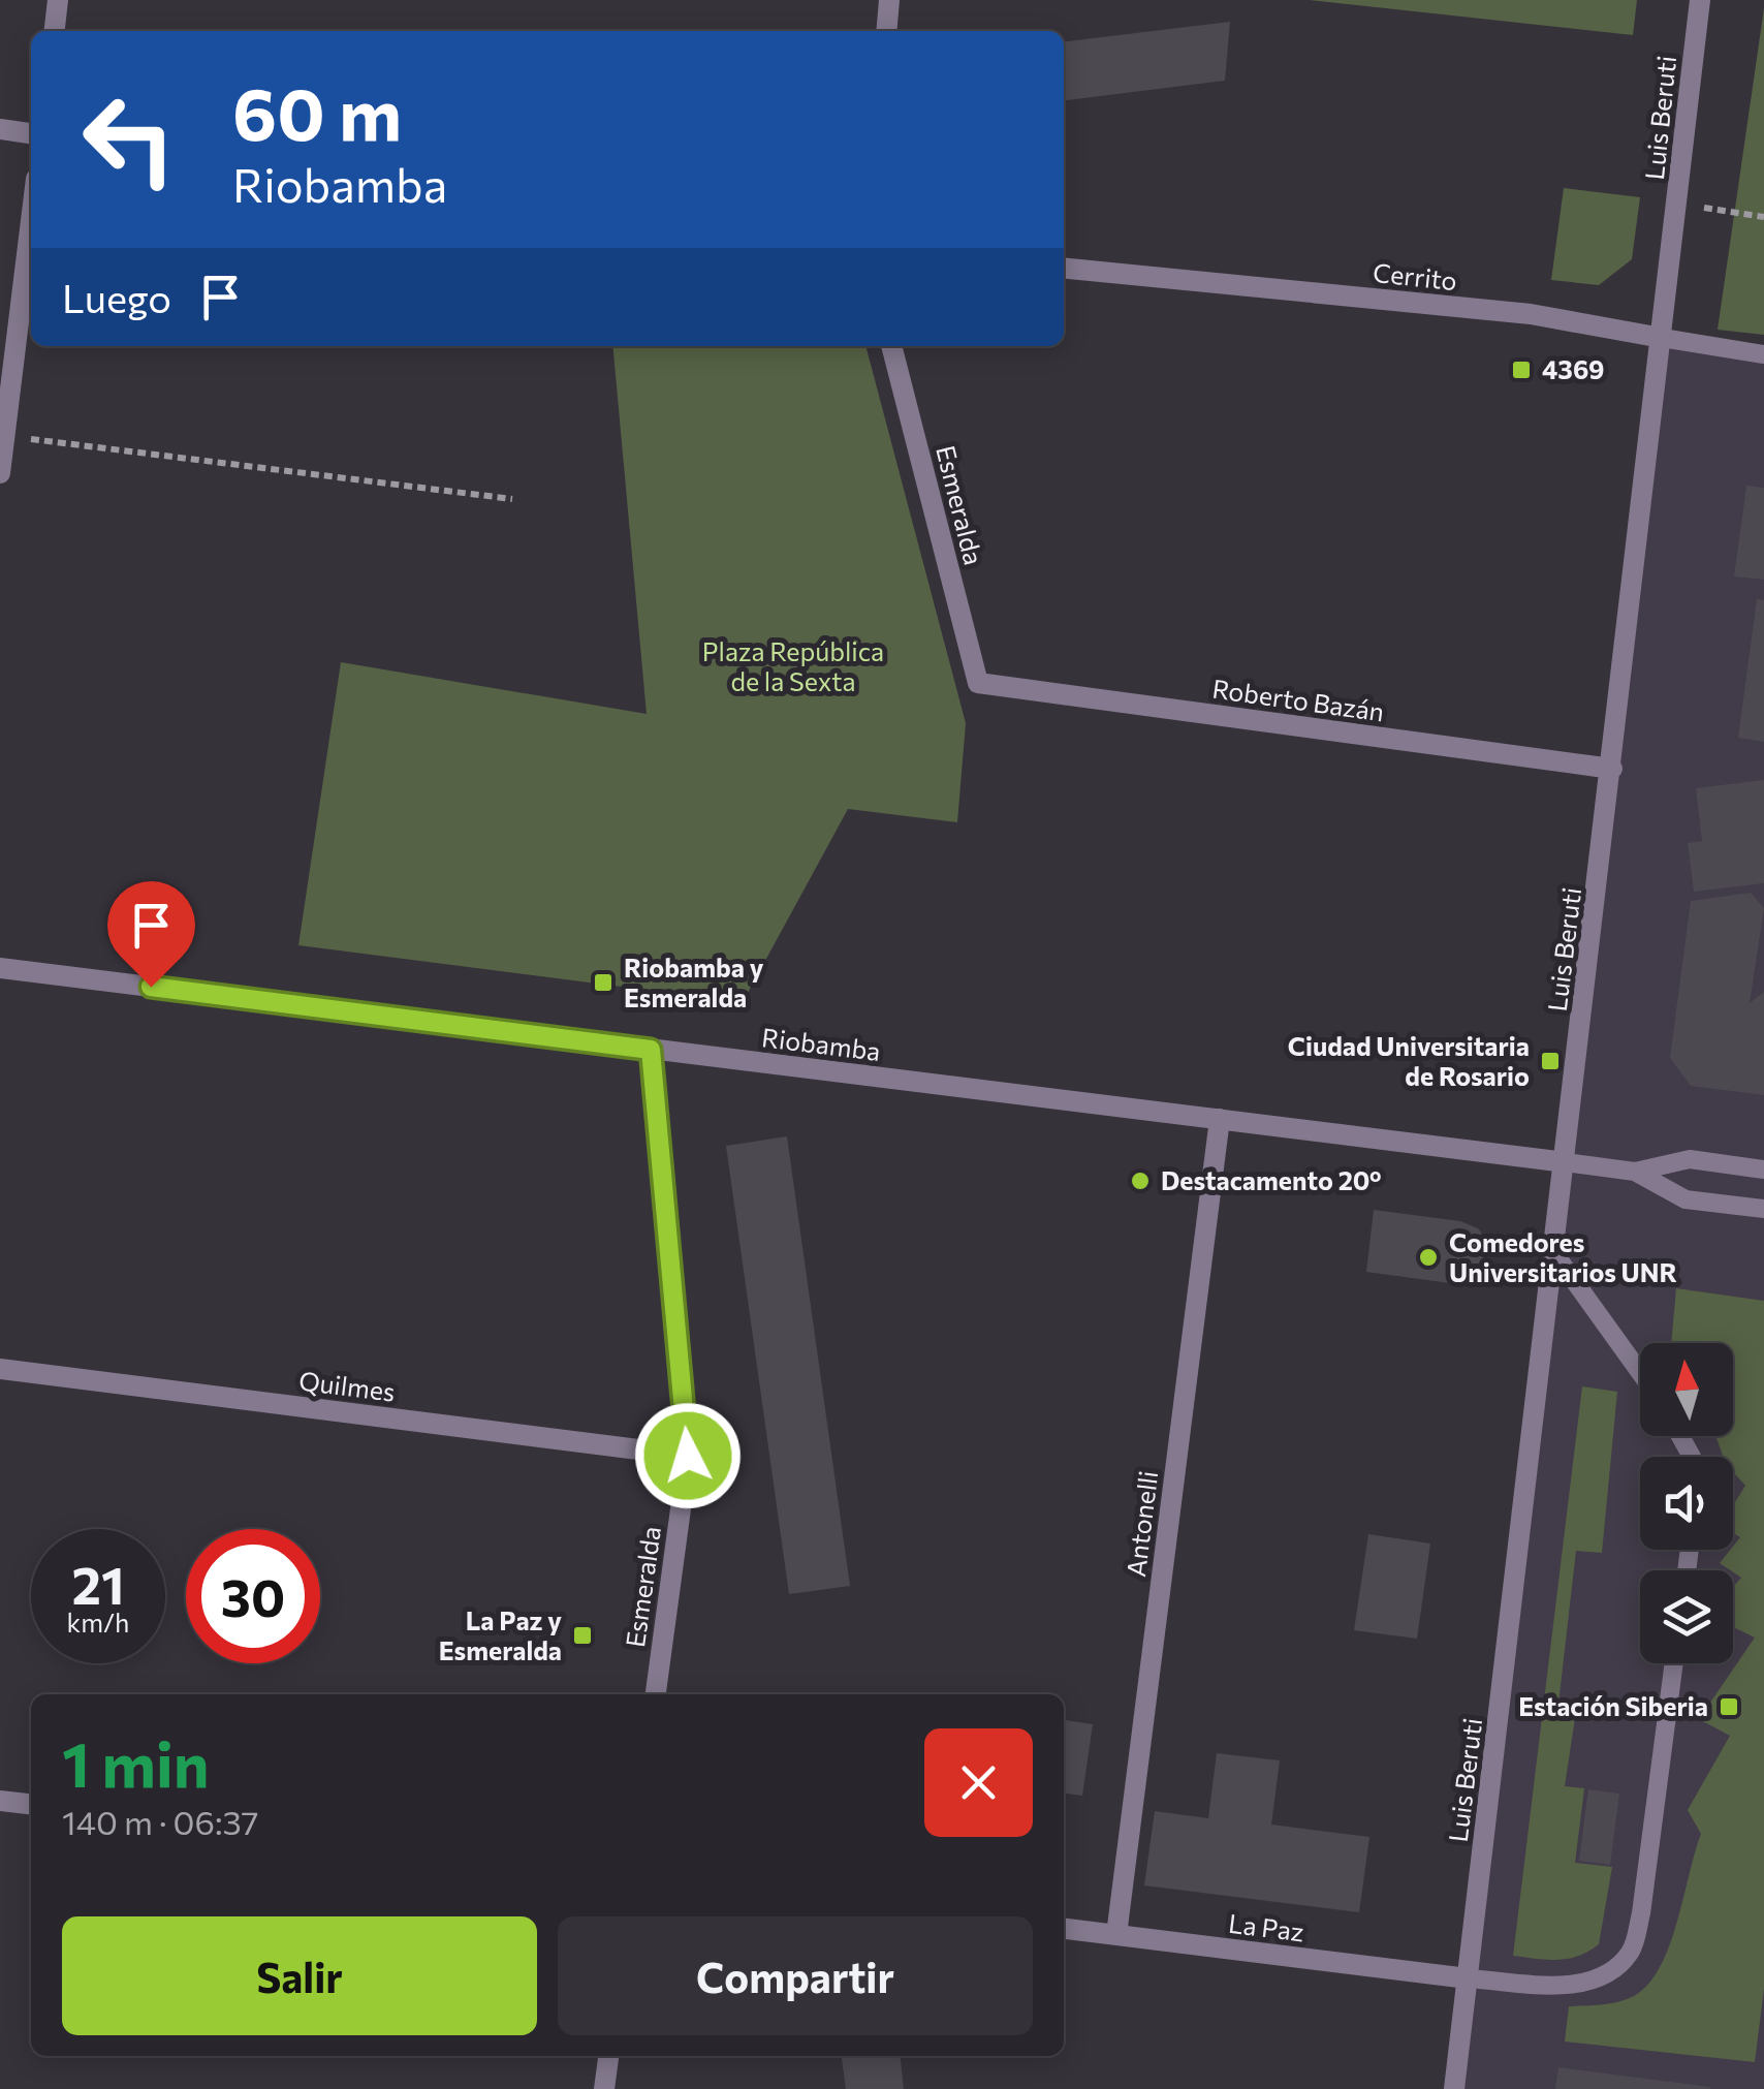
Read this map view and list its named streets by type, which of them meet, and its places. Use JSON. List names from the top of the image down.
{
  "streets": {
    "street": [
      "Luis Beruti",
      "Cerrito",
      "Esmeralda",
      "Roberto Bazán",
      "Riobamba",
      "Quilmes",
      "Antonelli",
      "La Paz"
    ]
  },
  "crossings": [
    ["Luis Beruti", "Cerrito"],
    ["Luis Beruti", "Roberto Bazán"],
    ["Luis Beruti", "Riobamba"],
    ["Luis Beruti", "La Paz"],
    ["Esmeralda", "Roberto Bazán"],
    ["Esmeralda", "Riobamba"],
    ["Esmeralda", "Quilmes"],
    ["Riobamba", "Antonelli"],
    ["Antonelli", "La Paz"]
  ],
  "parks": ["Plaza República de la Sexta"],
  "places": {
    "transit": [
      "4369",
      "Riobamba y Esmeralda",
      "Ciudad Universitaria de Rosario",
      "La Paz y Esmeralda",
      "Estación Siberia"
    ],
    "other": ["Destacamento 20º", "Comedores Universitarios UNR"]
  },
  "north": "top",
  "page": {
    "turn": ["60 m", "Riobamba"],
    "then": "Luego",
    "speed": "21 km/h",
    "limit": "30",
    "heading": ["1 min", "140 m · 06:37"],
    "buttons": ["Salir", "Compartir"]
  }
}
